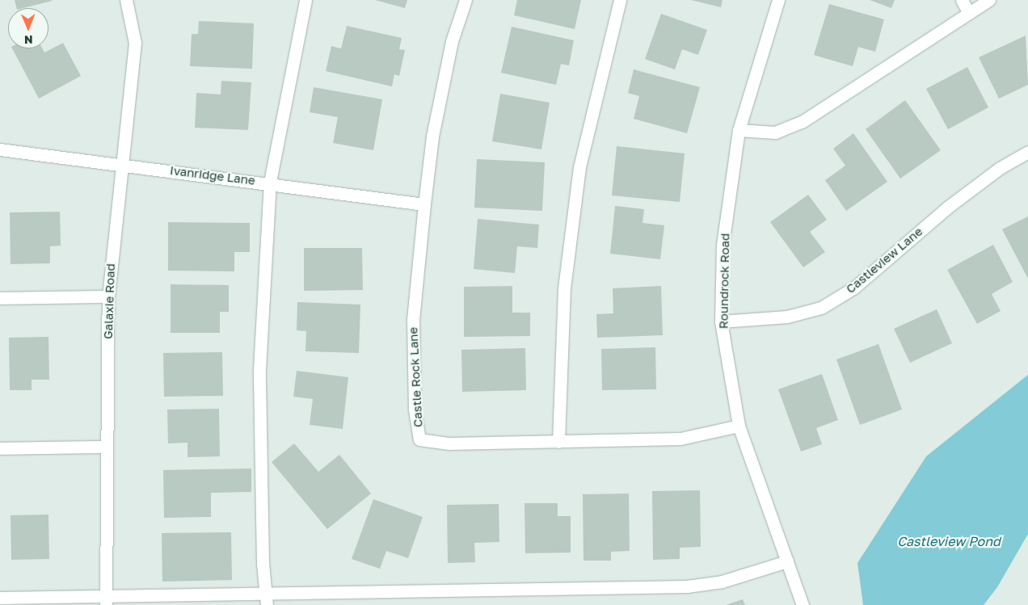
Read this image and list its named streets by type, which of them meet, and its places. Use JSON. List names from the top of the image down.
{
  "streets": {
    "street": [
      "Ivanridge Lane",
      "Castleview Lane",
      "Roundrock Road",
      "Galaxie Road",
      "Castle Rock Lane"
    ]
  },
  "crossings": [
    ["Ivanridge Lane", "Galaxie Road"],
    ["Ivanridge Lane", "Castle Rock Lane"],
    ["Castleview Lane", "Roundrock Road"],
    ["Roundrock Road", "Castle Rock Lane"]
  ],
  "water": ["Castleview Pond"],
  "north": "bottom"
}
